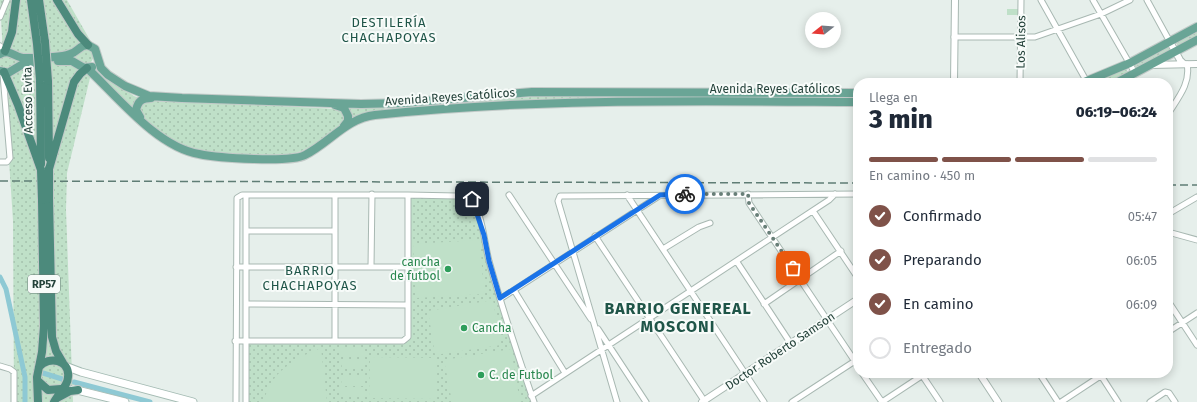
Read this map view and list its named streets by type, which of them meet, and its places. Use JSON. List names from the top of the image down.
{
  "streets": {
    "highway": ["Acceso Evita", "RP57"],
    "main road": ["Avenida Reyes Católicos"],
    "street": ["Los Alisos", "Doctor Roberto Samson"]
  },
  "crossings": [
    ["Acceso Evita", "RP57"]
  ],
  "districts": ["DESTILERÍA CHACHAPOYAS", "BARRIO CHACHAPOYAS", "BARRIO GENEREAL MOSCONI"],
  "places": ["cancha de futbol", "Cancha", "C. de Futbol"],
  "north": "left",
  "page": {
    "heading": ["3 min", "Llega en", "06:19–06:24"],
    "bar": "En camino · 450 m",
    "list": [
      ["Confirmado", "05:47"],
      ["Preparando", "06:05"],
      ["En camino", "06:09"],
      "Entregado"
    ]
  }
}
